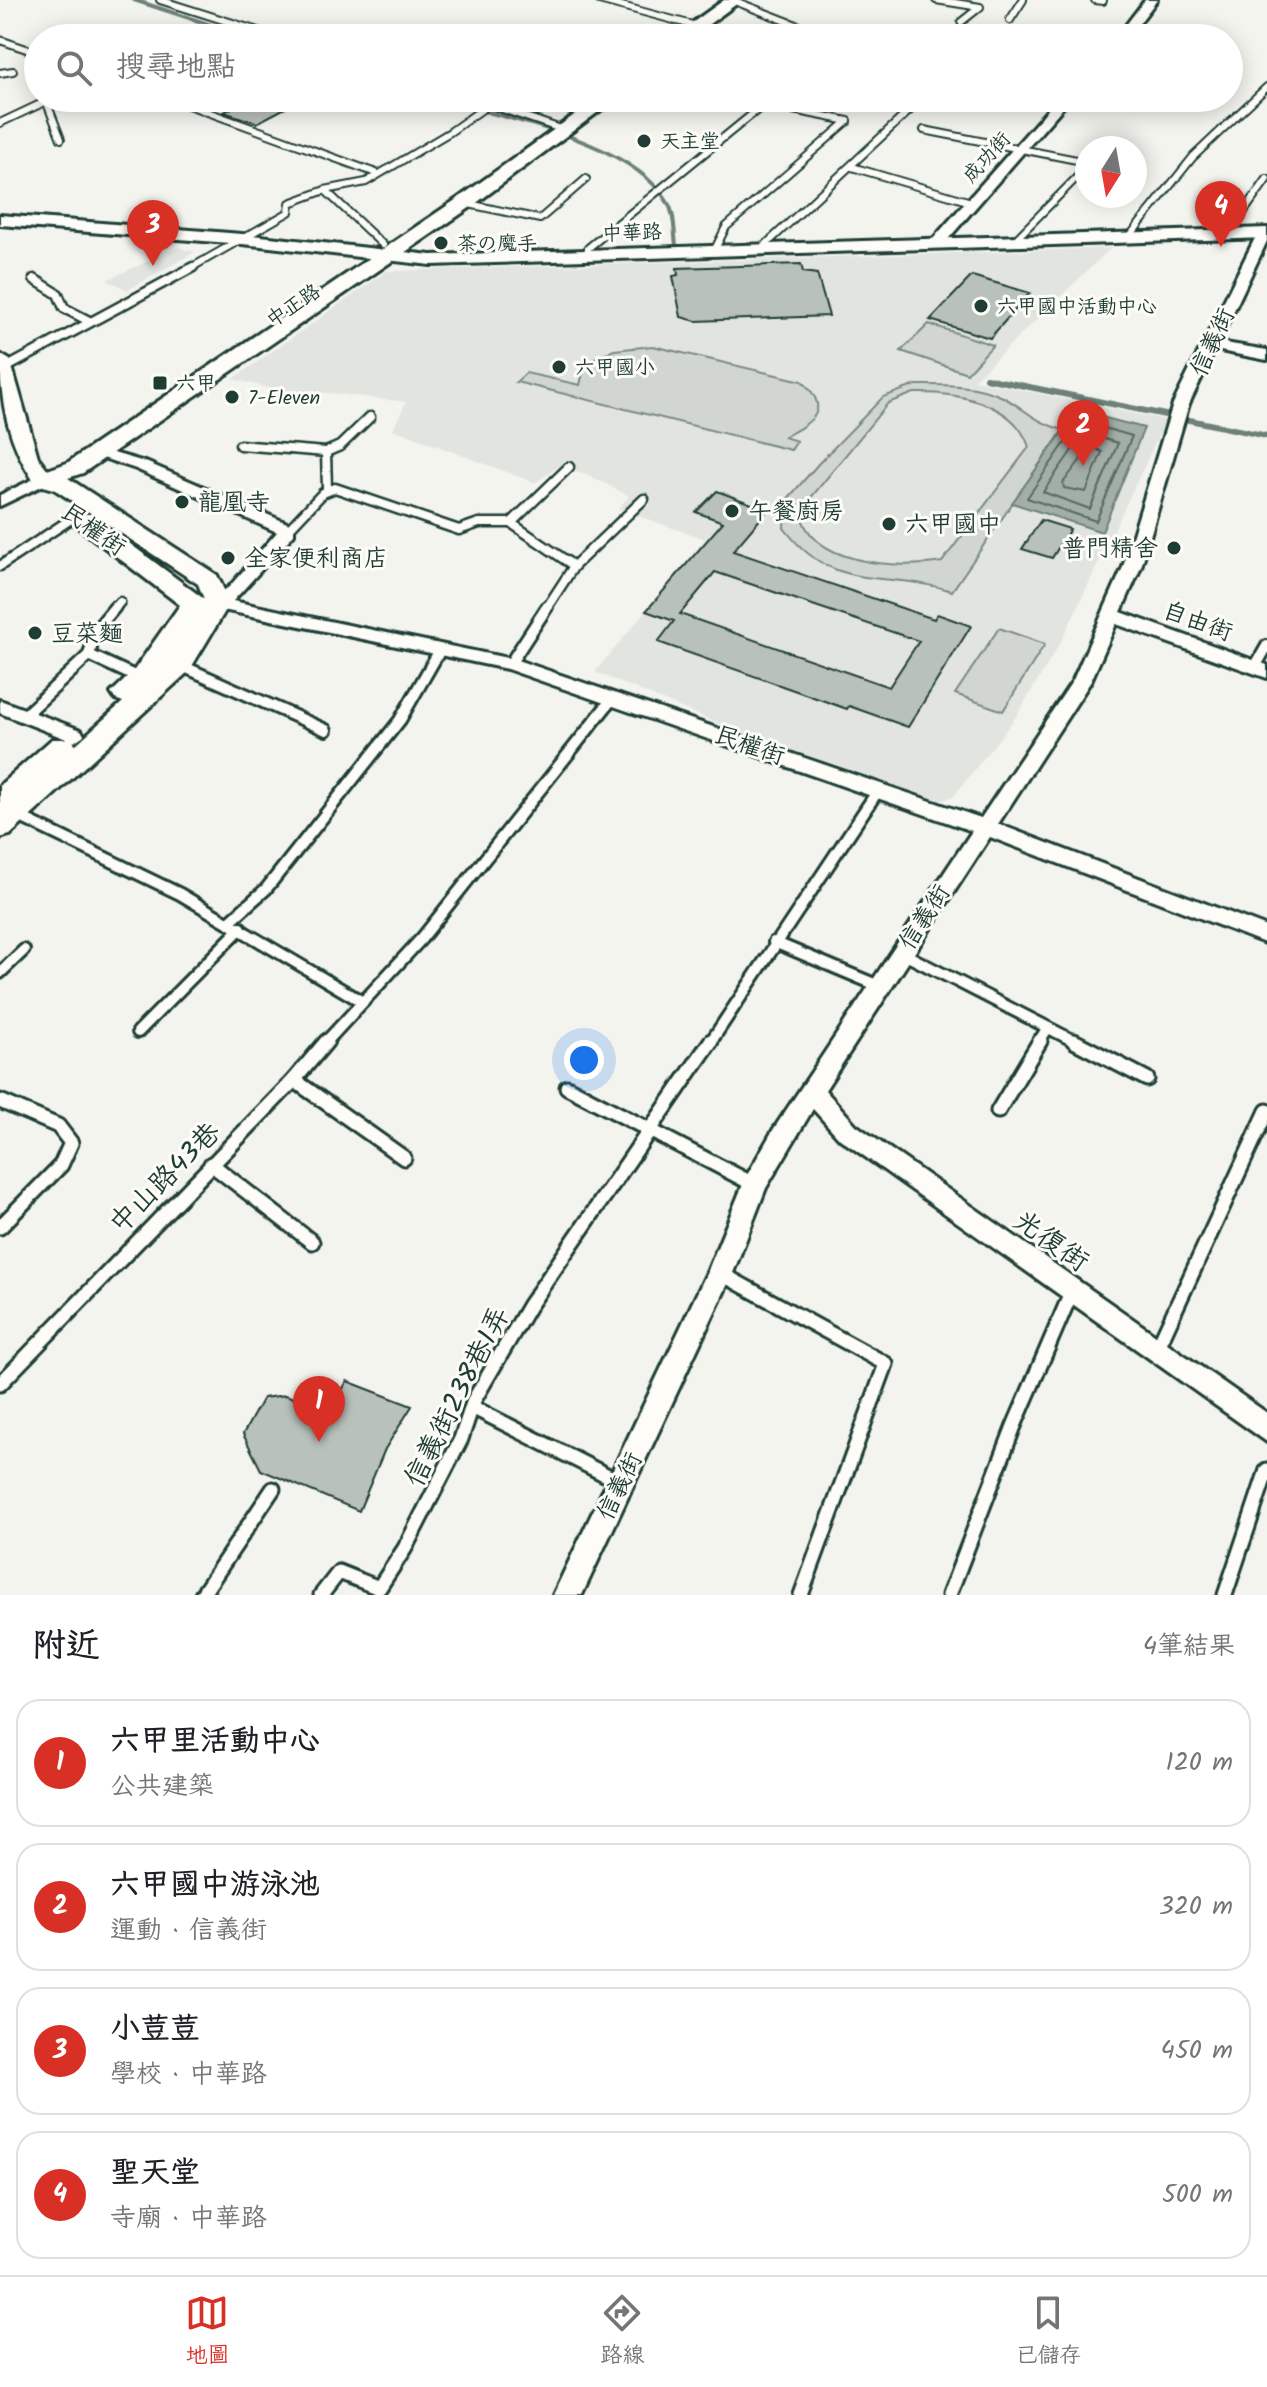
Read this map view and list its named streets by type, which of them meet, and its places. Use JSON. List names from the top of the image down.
{
  "streets": {
    "main road": ["中正路", "民權街"],
    "street": [
      "成功街",
      "中華路",
      "信義街",
      "自由街",
      "光復街"
    ],
    "lane": ["中山路43巷", "信義街238巷1弄"]
  },
  "crossings": [
    ["成功街", "中華路"],
    ["中華路", "中正路"],
    ["中華路", "信義街"],
    ["中正路", "民權街"],
    ["信義街", "民權街"],
    ["信義街", "自由街"],
    ["信義街", "光復街"],
    ["民權街", "中山路43巷"],
    ["民權街", "信義街238巷1弄"]
  ],
  "places": {
    "other": [
      "天主堂",
      "茶の魔手",
      "六甲國中活動中心",
      "六甲國小",
      "7-Eleven",
      "龍凰寺",
      "午餐廚房",
      "六甲國中",
      "普門精舍",
      "全家便利商店",
      "豆菜麵"
    ],
    "transit": ["六甲"]
  },
  "north": "bottom",
  "page": {
    "search": "搜尋地點",
    "pins": [
      "4",
      "3",
      "2",
      "1"
    ],
    "heading": ["附近", "4筆結果"],
    "list": [
      {
        "mark": "1",
        "name": "六甲里活動中心",
        "note": "公共建築",
        "value": "120 m"
      },
      {
        "mark": "2",
        "name": "六甲國中游泳池",
        "note": "運動 · 信義街",
        "value": "320 m"
      },
      {
        "mark": "3",
        "name": "小荳荳",
        "note": "學校 · 中華路",
        "value": "450 m"
      },
      {
        "mark": "4",
        "name": "聖天堂",
        "note": "寺廟 · 中華路",
        "value": "500 m"
      }
    ],
    "nav": ["地圖", "路線", "已儲存"]
  }
}
